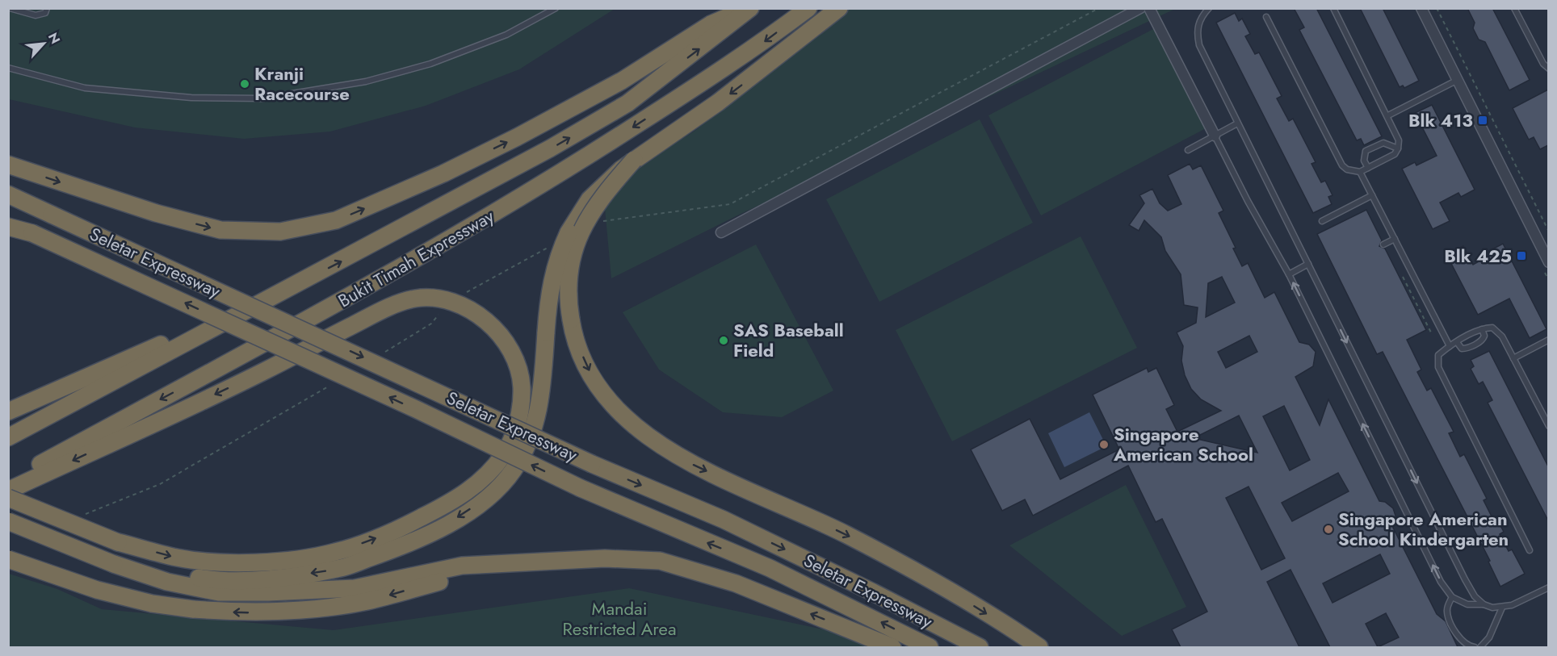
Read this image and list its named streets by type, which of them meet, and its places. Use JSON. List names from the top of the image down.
{
  "streets": {
    "highway": ["Bukit Timah Expressway", "Seletar Expressway"]
  },
  "parks": ["Mandai Restricted Area"],
  "places": {
    "other": [
      "Kranji Racecourse",
      "SAS Baseball Field",
      "Singapore American School",
      "Singapore American School Kindergarten"
    ],
    "transit": ["Blk 413", "Blk 425"]
  },
  "north": "top right"
}
